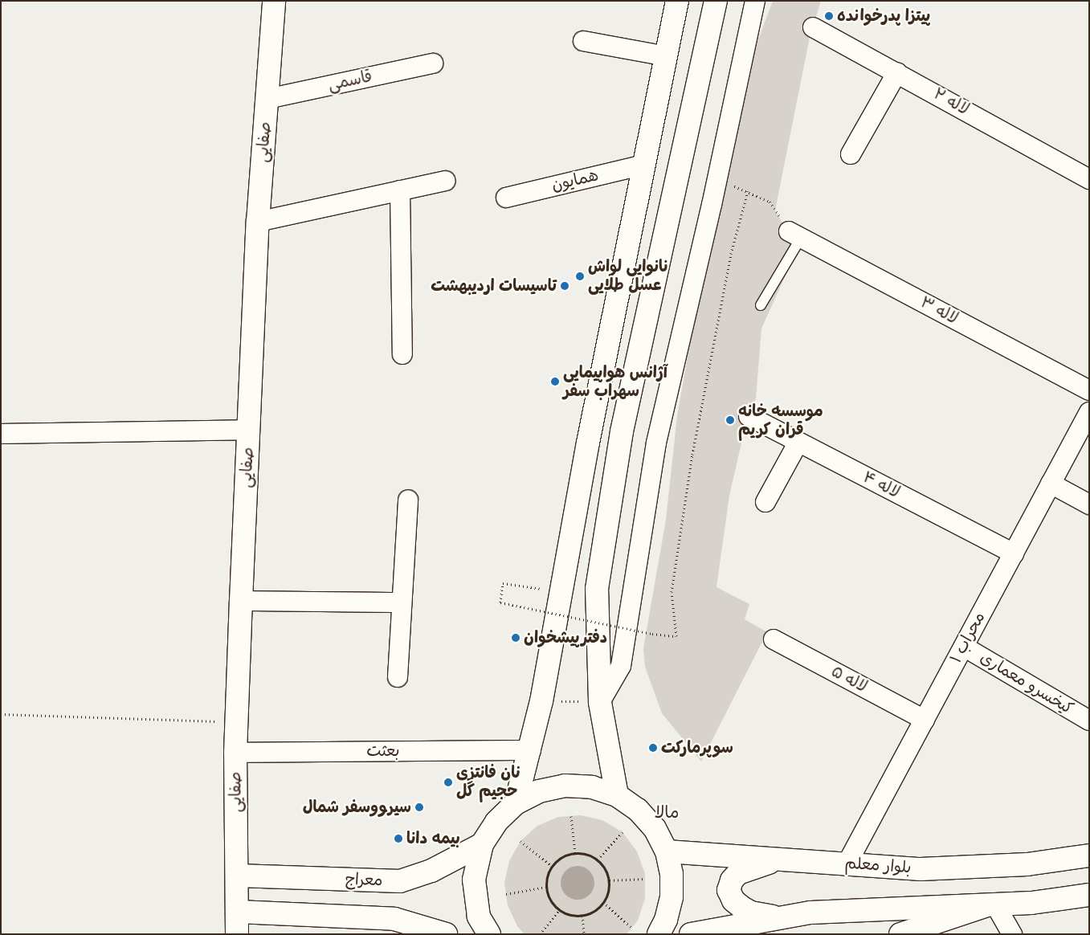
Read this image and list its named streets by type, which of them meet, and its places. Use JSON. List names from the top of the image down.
{
  "streets": {
    "street": [
      "قاسمی",
      "لاله ۲",
      "صفایی",
      "همایون",
      "لاله ۳",
      "لاله ۴",
      "محراب ۱",
      "لاله ۵",
      "کیخسرو معماری",
      "بعثت",
      "بلوار معلم",
      "معراج"
    ]
  },
  "crossings": [
    ["قاسمی", "صفایی"],
    ["صفایی", "بعثت"],
    ["صفایی", "معراج"],
    ["لاله ۴", "محراب ۱"],
    ["محراب ۱", "لاله ۵"],
    ["محراب ۱", "کیخسرو معماری"],
    ["محراب ۱", "بلوار معلم"]
  ],
  "districts": ["مالا"],
  "places": [
    "پیتزا پدرخوانده",
    "نانوایی لواش عسل طلایی",
    "تاسیسات اردیبهشت",
    "آژانس هواپیمایی سهراب سفر",
    "موسسه خانه قران کریم",
    "دفترپیشخوان",
    "سوپرمارکت",
    "نان فانتزی حجیم گل",
    "سیرووسفر شمال",
    "بیمه دانا"
  ]
}
